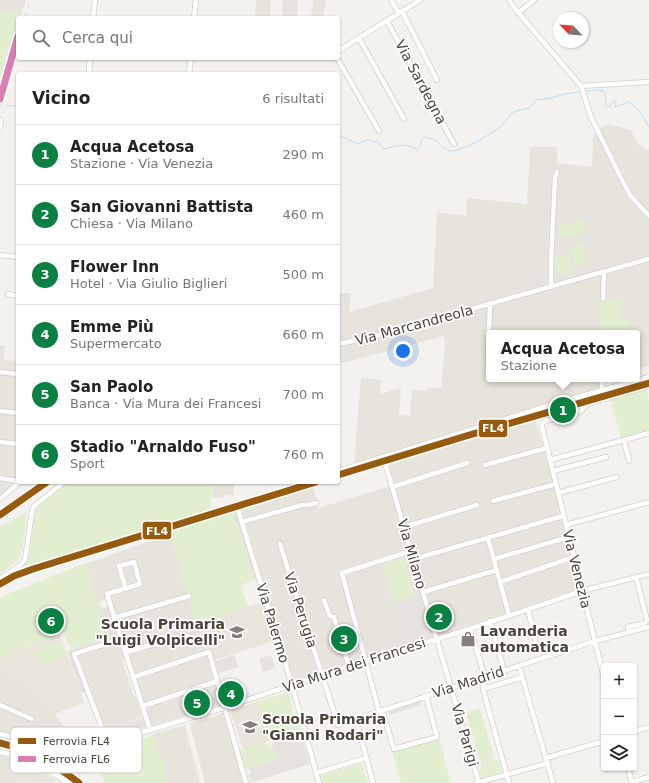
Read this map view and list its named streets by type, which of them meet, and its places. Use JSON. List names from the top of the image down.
{
  "streets": {
    "street": [
      "Via Sardegna",
      "Via Marcandreola",
      "Via Milano",
      "Via Venezia",
      "Via Perugia",
      "Via Palermo",
      "Via Mura dei Francesi",
      "Via Madrid",
      "Via Parigi"
    ]
  },
  "crossings": [
    ["Via Milano", "Via Mura dei Francesi"],
    ["Via Milano", "Via Madrid"],
    ["Via Milano", "Via Parigi"],
    ["Via Venezia", "Via Mura dei Francesi"],
    ["Via Venezia", "Via Madrid"],
    ["Via Perugia", "Via Mura dei Francesi"],
    ["Via Perugia", "Via Madrid"],
    ["Via Palermo", "Via Mura dei Francesi"],
    ["Via Mura dei Francesi", "Via Madrid"],
    ["Via Madrid", "Via Parigi"]
  ],
  "places": {
    "school or university": ["Scuola Primaria \"Luigi Volpicelli\"", "Scuola Primaria \"Gianni Rodari\""],
    "shop": ["Lavanderia automatica"]
  },
  "lines": ["rail line FL6", "rail line FL4"],
  "legend": ["Ferrovia FL4", "Ferrovia FL6"],
  "north": "top left",
  "page": {
    "search": "Cerca qui",
    "heading": ["Vicino", "6 risultati"],
    "list": [
      {
        "mark": "1",
        "name": "Acqua Acetosa",
        "note": "Stazione · Via Venezia",
        "value": "290 m"
      },
      {
        "mark": "2",
        "name": "San Giovanni Battista",
        "note": "Chiesa · Via Milano",
        "value": "460 m"
      },
      {
        "mark": "3",
        "name": "Flower Inn",
        "note": "Hotel · Via Giulio Biglieri",
        "value": "500 m"
      },
      {
        "mark": "4",
        "name": "Emme Più",
        "note": "Supermercato",
        "value": "660 m"
      },
      {
        "mark": "5",
        "name": "San Paolo",
        "note": "Banca · Via Mura dei Francesi",
        "value": "700 m"
      },
      {
        "mark": "6",
        "name": "Stadio \"Arnaldo Fuso\"",
        "note": "Sport",
        "value": "760 m"
      }
    ],
    "popup": ["Acqua Acetosa", "Stazione"],
    "pins": [
      "1",
      "2",
      "6",
      "3",
      "4",
      "5"
    ],
    "map_buttons": ["+", "−"]
  }
}
